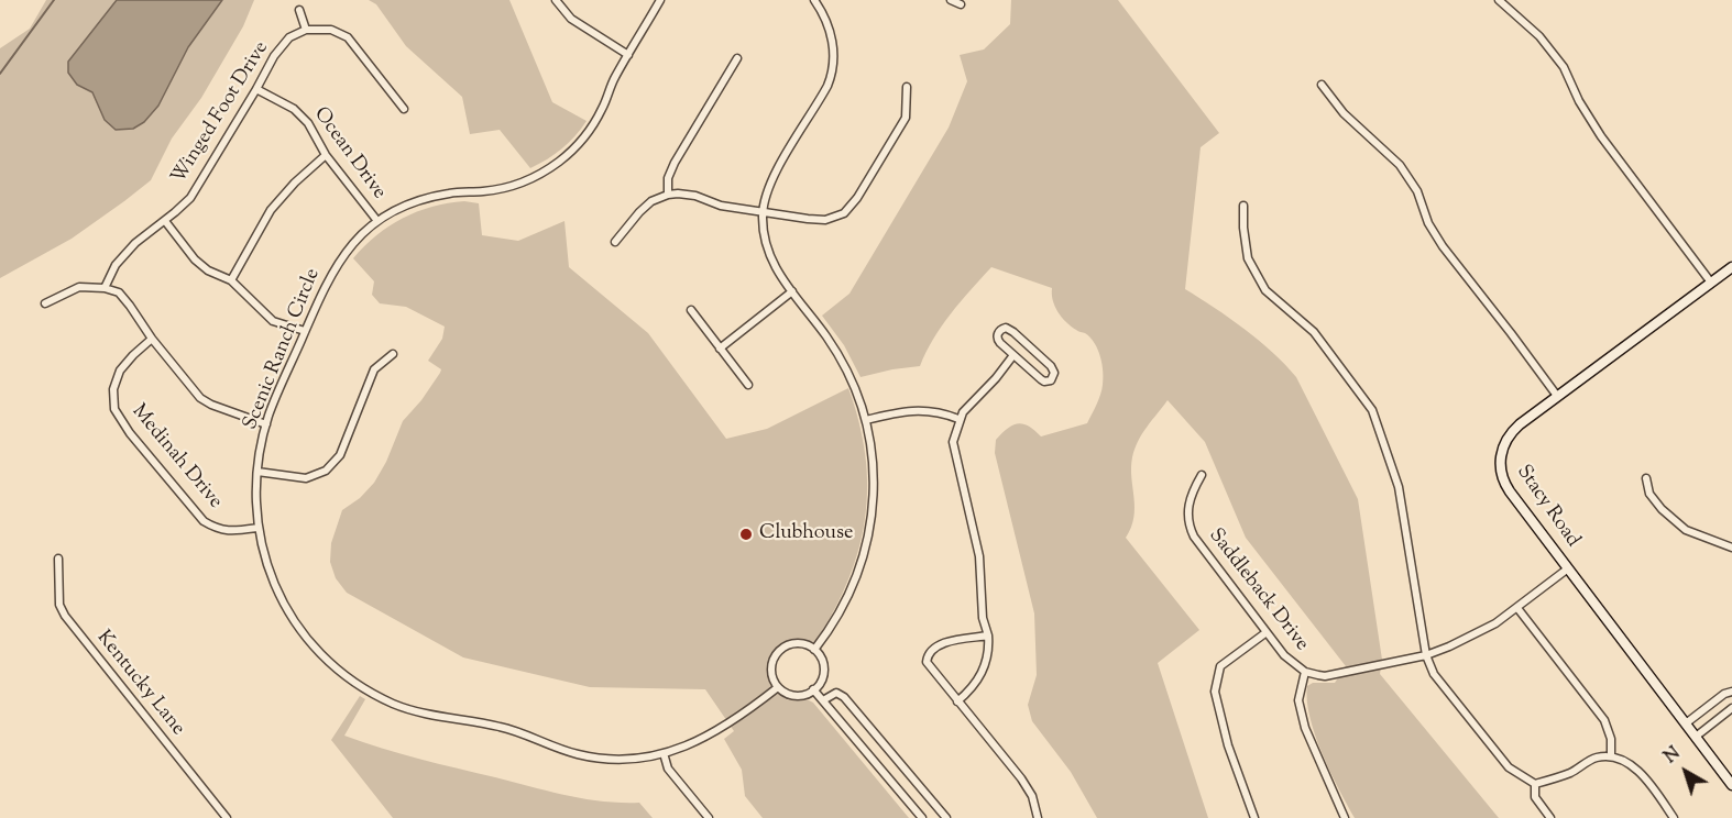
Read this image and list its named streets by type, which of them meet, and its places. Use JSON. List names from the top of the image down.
{
  "streets": {
    "main road": ["Stacy Road"],
    "street": [
      "Winged Foot Drive",
      "Ocean Drive",
      "Scenic Ranch Circle",
      "Medinah Drive",
      "Saddleback Drive",
      "Kentucky Lane"
    ]
  },
  "crossings": [
    ["Winged Foot Drive", "Ocean Drive"],
    ["Ocean Drive", "Scenic Ranch Circle"],
    ["Scenic Ranch Circle", "Medinah Drive"],
    ["Stacy Road", "Saddleback Drive"]
  ],
  "places": ["Clubhouse"],
  "north": "top left"
}
